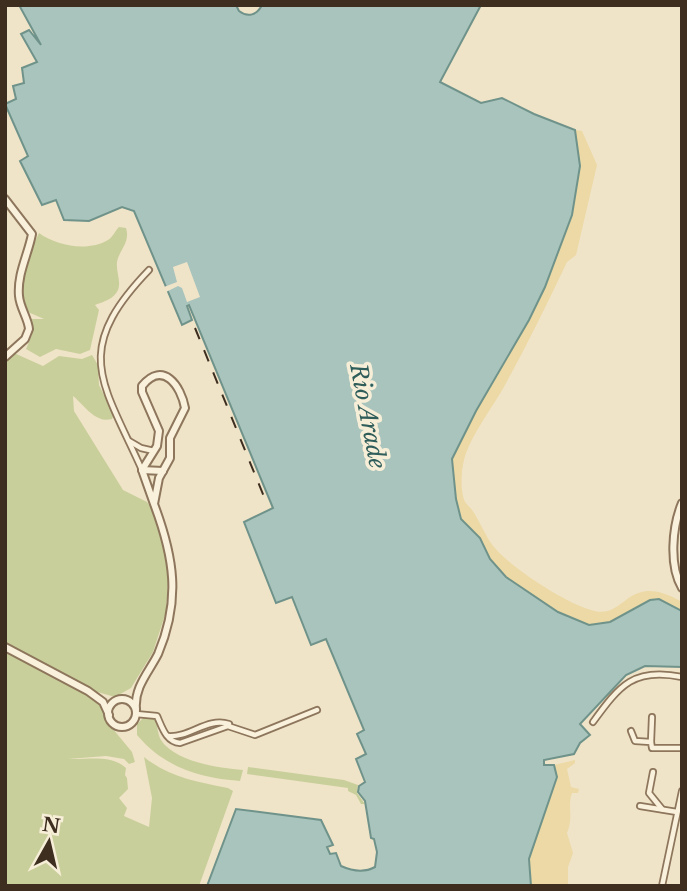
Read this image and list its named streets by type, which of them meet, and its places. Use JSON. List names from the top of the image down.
{
  "water": ["Rio Arade"],
  "north": "top"
}
